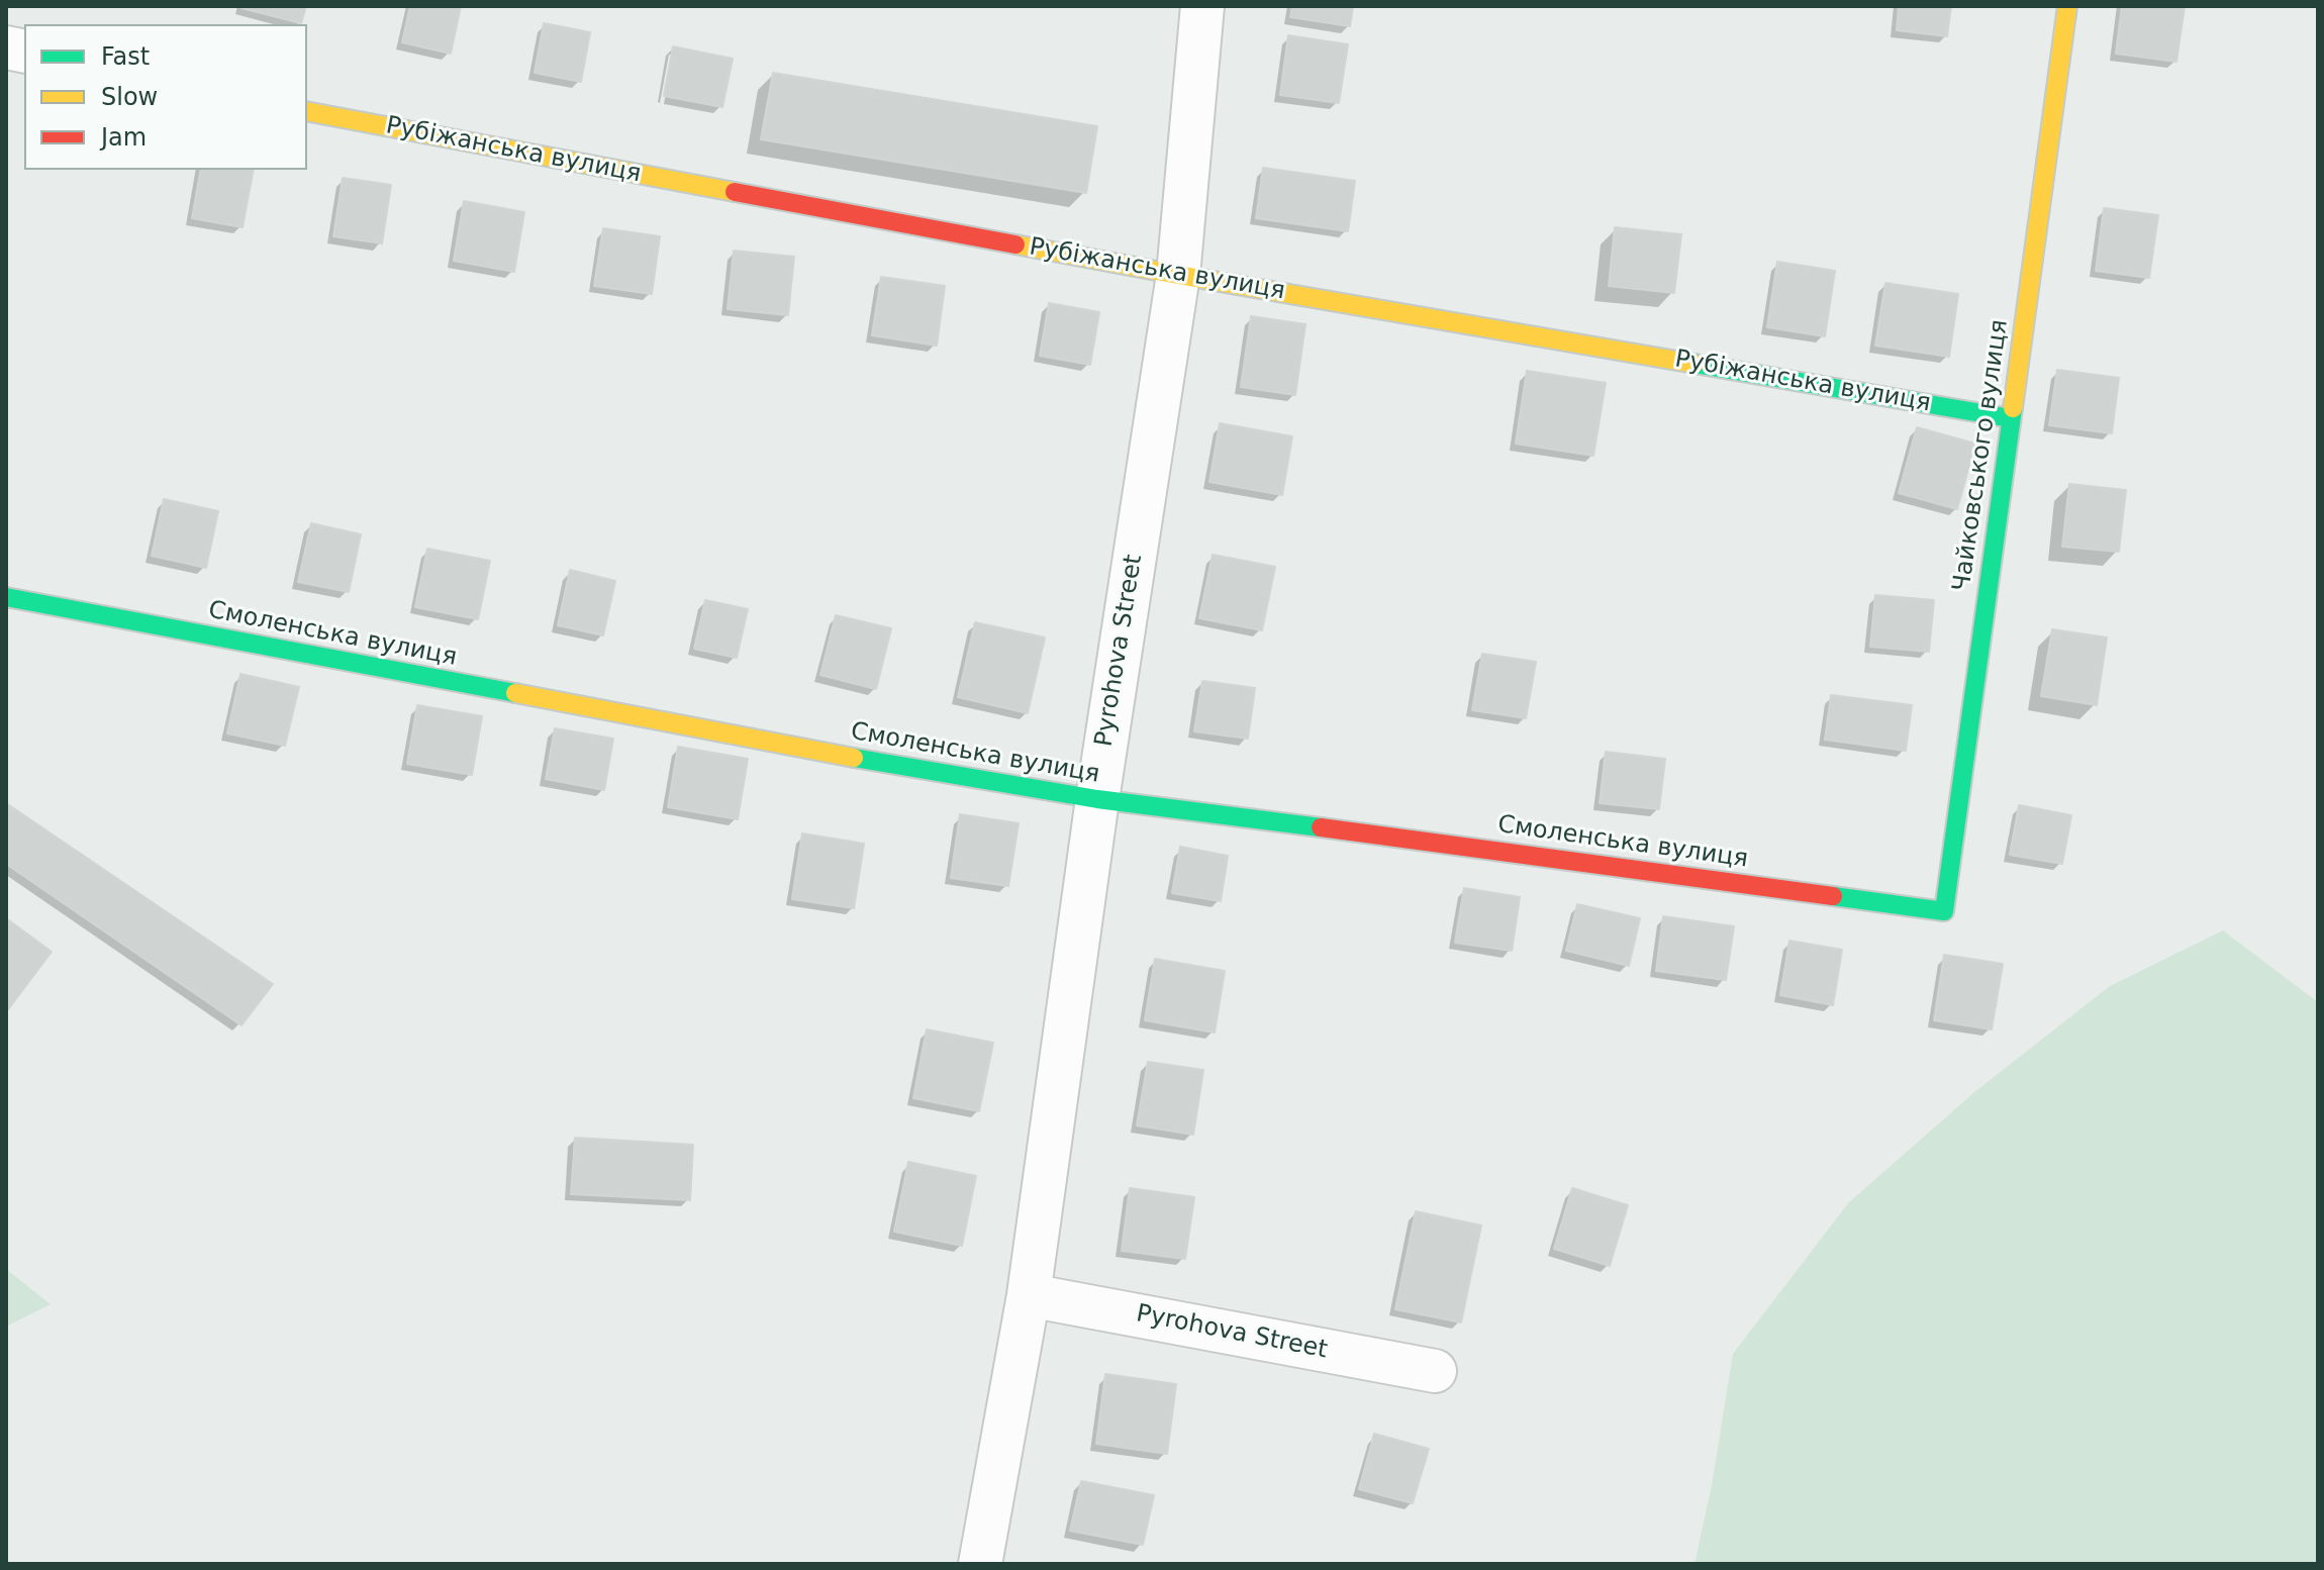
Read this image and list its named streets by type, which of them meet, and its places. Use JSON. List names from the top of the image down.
{
  "streets": {
    "street": [
      "Рубіжанська вулиця",
      "Чайковського вулиця",
      "Смоленська вулиця",
      "Pyrohova Street"
    ]
  },
  "crossings": [
    ["Рубіжанська вулиця", "Чайковського вулиця"],
    ["Рубіжанська вулиця", "Pyrohova Street"],
    ["Чайковського вулиця", "Смоленська вулиця"],
    ["Смоленська вулиця", "Pyrohova Street"]
  ],
  "legend": ["Fast", "Slow", "Jam"]
}
